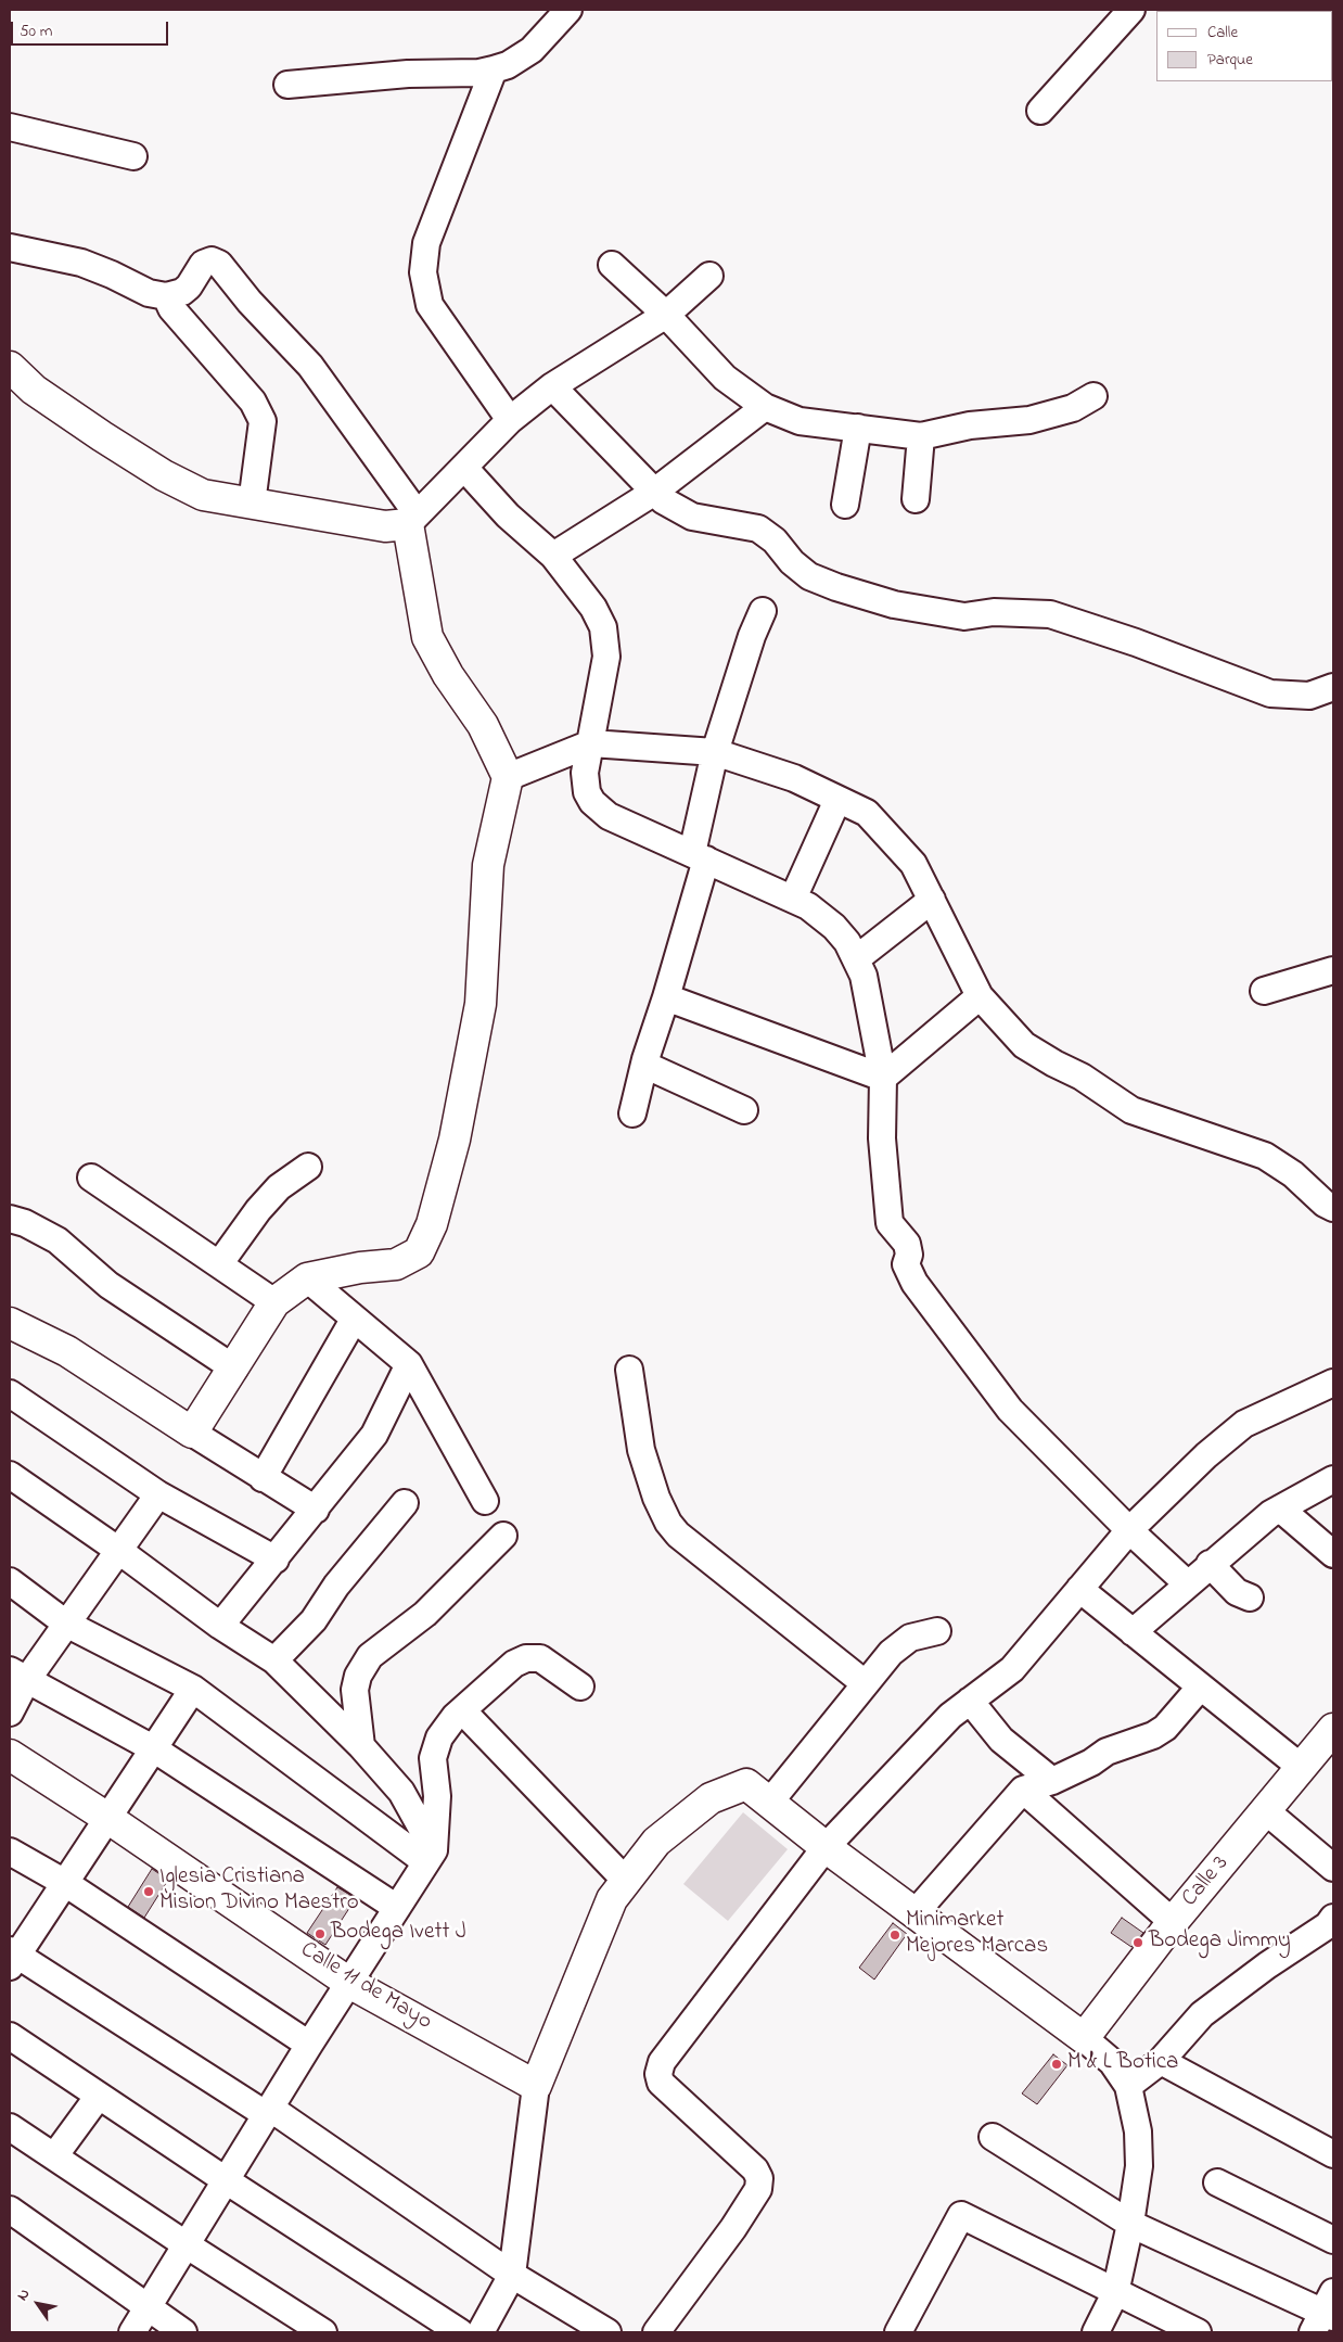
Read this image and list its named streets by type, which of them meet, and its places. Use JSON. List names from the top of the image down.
{
  "streets": {
    "street": ["Calle 3", "Calle 11 de Mayo"]
  },
  "places": [
    "Iglesia Cristiana Mision Divino Maestro",
    "Bodega Ivett J",
    "Minimarket Mejores Marcas",
    "Bodega Jimmy",
    "M & L Botica"
  ],
  "legend": ["Calle", "Parque"],
  "scale_bar": "50 m",
  "north": "top left"
}
